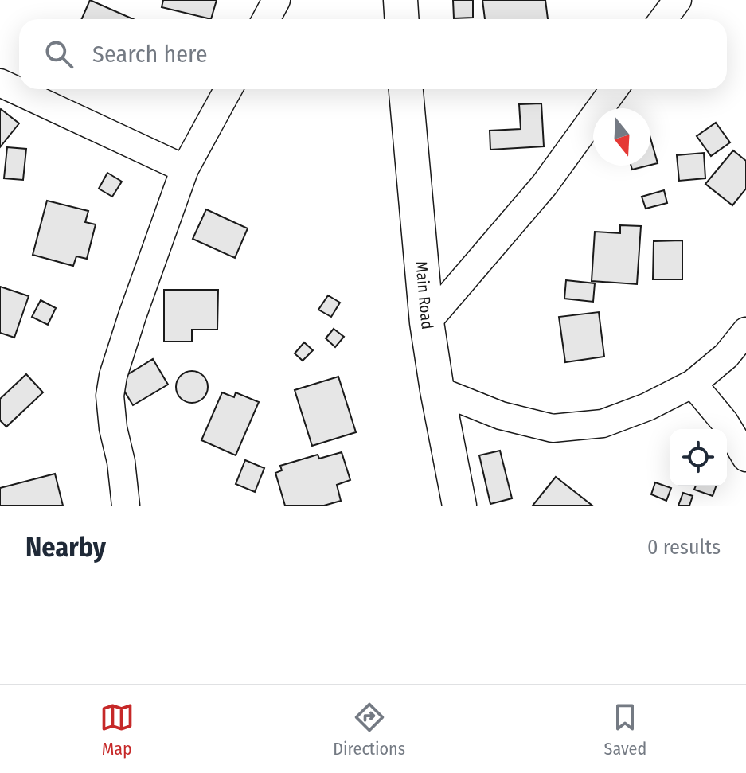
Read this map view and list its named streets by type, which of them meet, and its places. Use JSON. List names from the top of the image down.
{
  "streets": {
    "street": ["Main Road"]
  },
  "north": "bottom",
  "page": {
    "search": "Search here",
    "heading": ["Nearby", "0 results"],
    "nav": ["Map", "Directions", "Saved"]
  }
}
